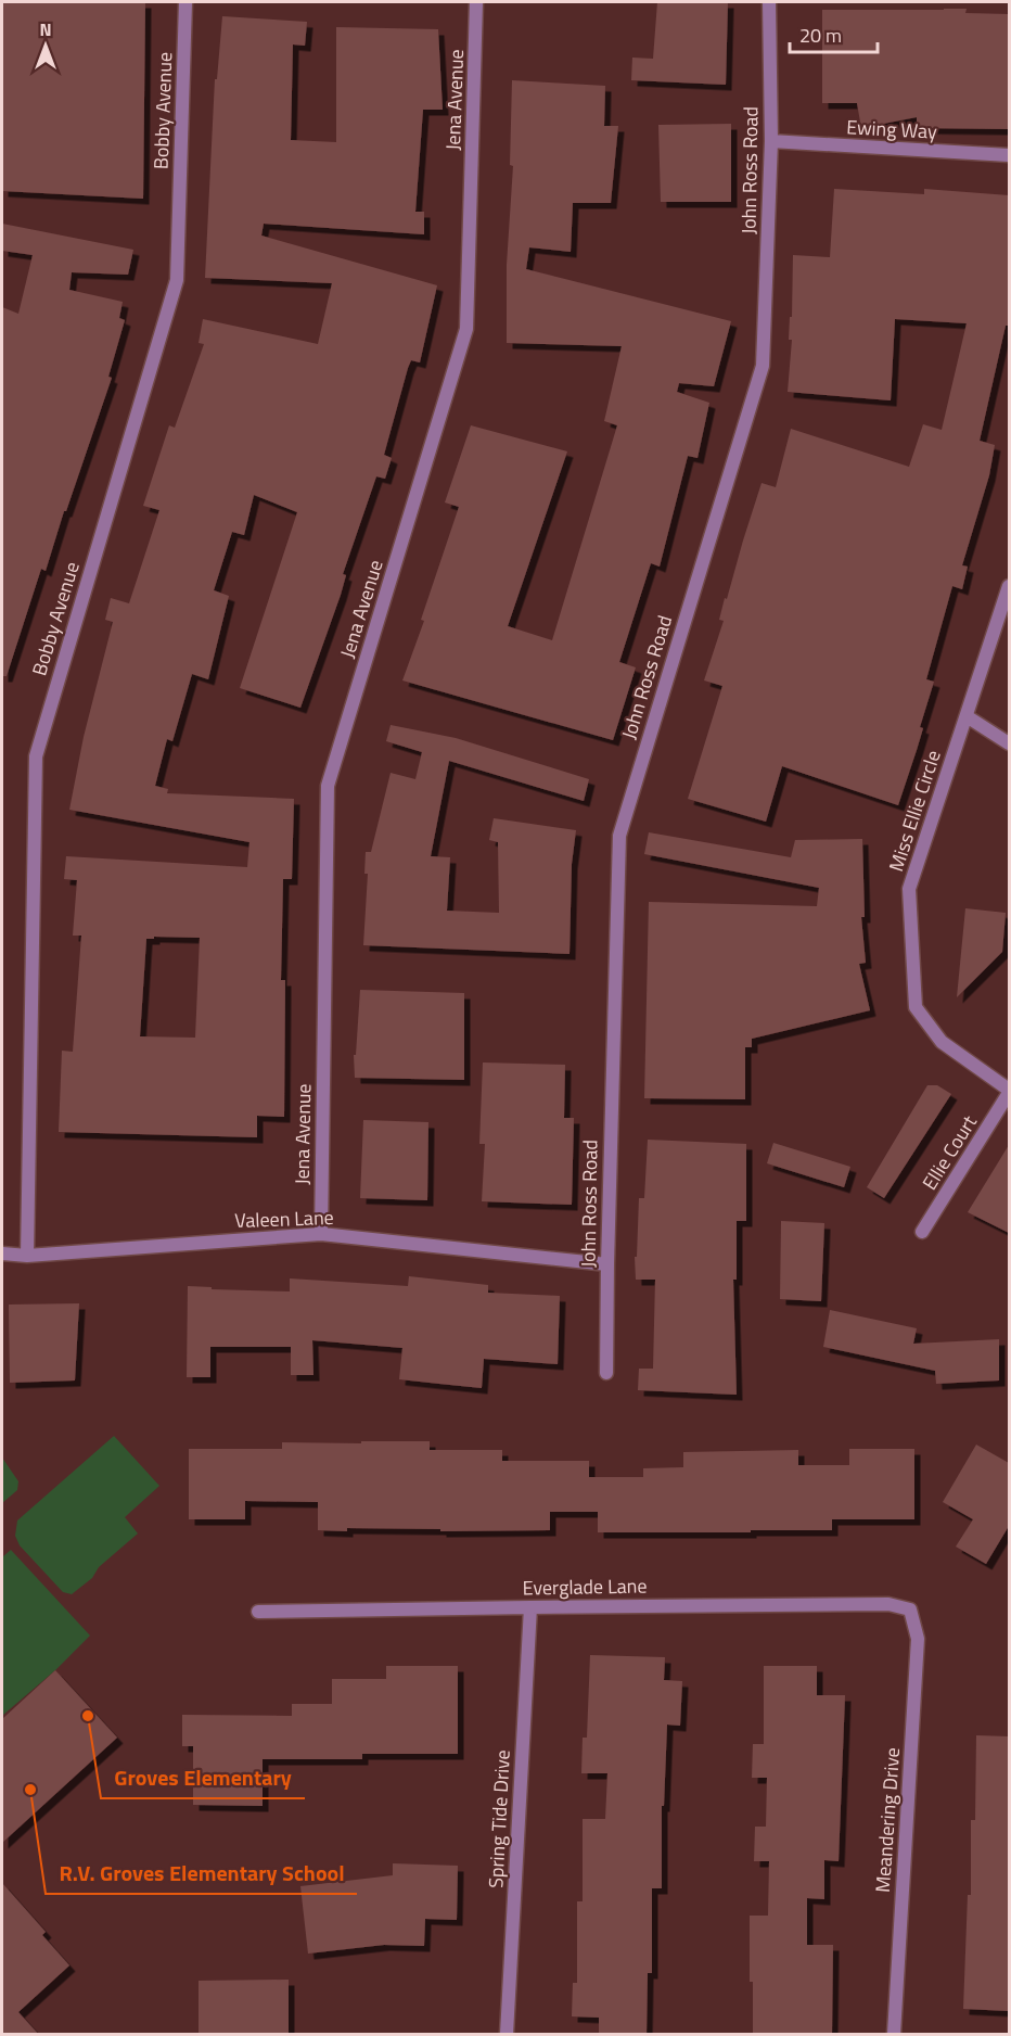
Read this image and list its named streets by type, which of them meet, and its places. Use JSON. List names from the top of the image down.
{
  "streets": {
    "street": [
      "Jena Avenue",
      "Bobby Avenue",
      "Ewing Way",
      "John Ross Road",
      "Miss Ellie Circle",
      "Ellie Court",
      "Valeen Lane",
      "Everglade Lane",
      "Spring Tide Drive",
      "Meandering Drive"
    ]
  },
  "crossings": [
    ["Jena Avenue", "Valeen Lane"],
    ["Bobby Avenue", "Valeen Lane"],
    ["Ewing Way", "John Ross Road"],
    ["John Ross Road", "Valeen Lane"],
    ["Miss Ellie Circle", "Ellie Court"],
    ["Everglade Lane", "Spring Tide Drive"],
    ["Everglade Lane", "Meandering Drive"]
  ],
  "places": ["Groves Elementary", "R.V. Groves Elementary School"],
  "scale_bar": "20 m",
  "north": "top"
}
